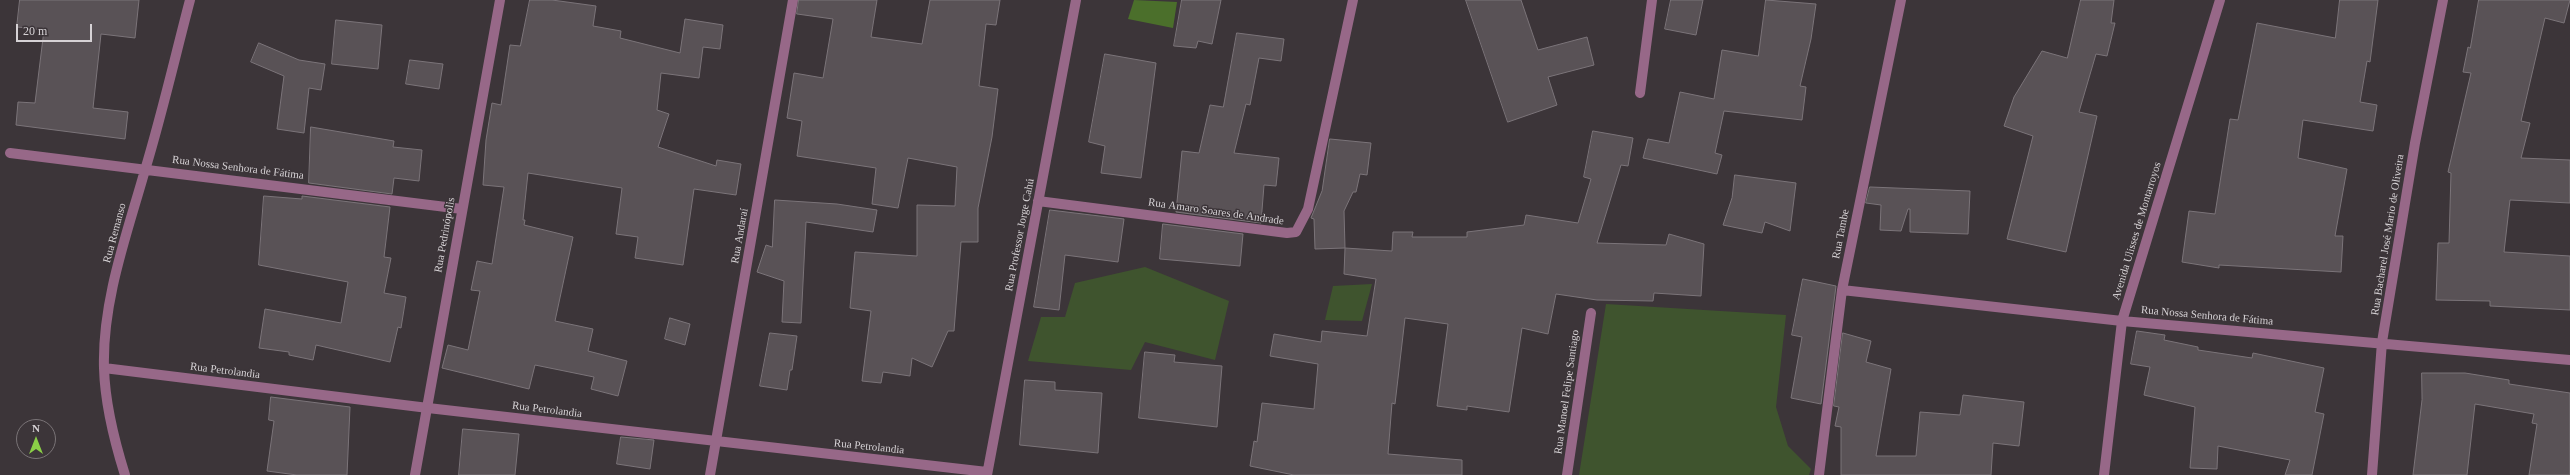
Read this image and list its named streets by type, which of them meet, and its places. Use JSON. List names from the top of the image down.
{
  "streets": {
    "street": [
      "Rua Nossa Senhora de Fátima",
      "Rua Amaro Soares de Andrade",
      "Avenida Ulisses de Montarroyos",
      "Rua Remanso",
      "Rua Tambe",
      "Rua Pedrinópolis",
      "Rua Professor Jorge Cahú",
      "Rua Bacharel José Mario de Oliveira",
      "Rua Andaraí",
      "Rua Petrolandia",
      "Rua Manoel Felipe Santiago"
    ]
  },
  "crossings": [
    ["Rua Nossa Senhora de Fátima", "Avenida Ulisses de Montarroyos"],
    ["Rua Nossa Senhora de Fátima", "Rua Remanso"],
    ["Rua Nossa Senhora de Fátima", "Rua Tambe"],
    ["Rua Nossa Senhora de Fátima", "Rua Pedrinópolis"],
    ["Rua Nossa Senhora de Fátima", "Rua Bacharel José Mario de Oliveira"],
    ["Rua Amaro Soares de Andrade", "Rua Professor Jorge Cahú"],
    ["Rua Remanso", "Rua Petrolandia"],
    ["Rua Pedrinópolis", "Rua Petrolandia"],
    ["Rua Professor Jorge Cahú", "Rua Petrolandia"],
    ["Rua Andaraí", "Rua Petrolandia"]
  ],
  "scale_bar": "20 m",
  "north": "top"
}
